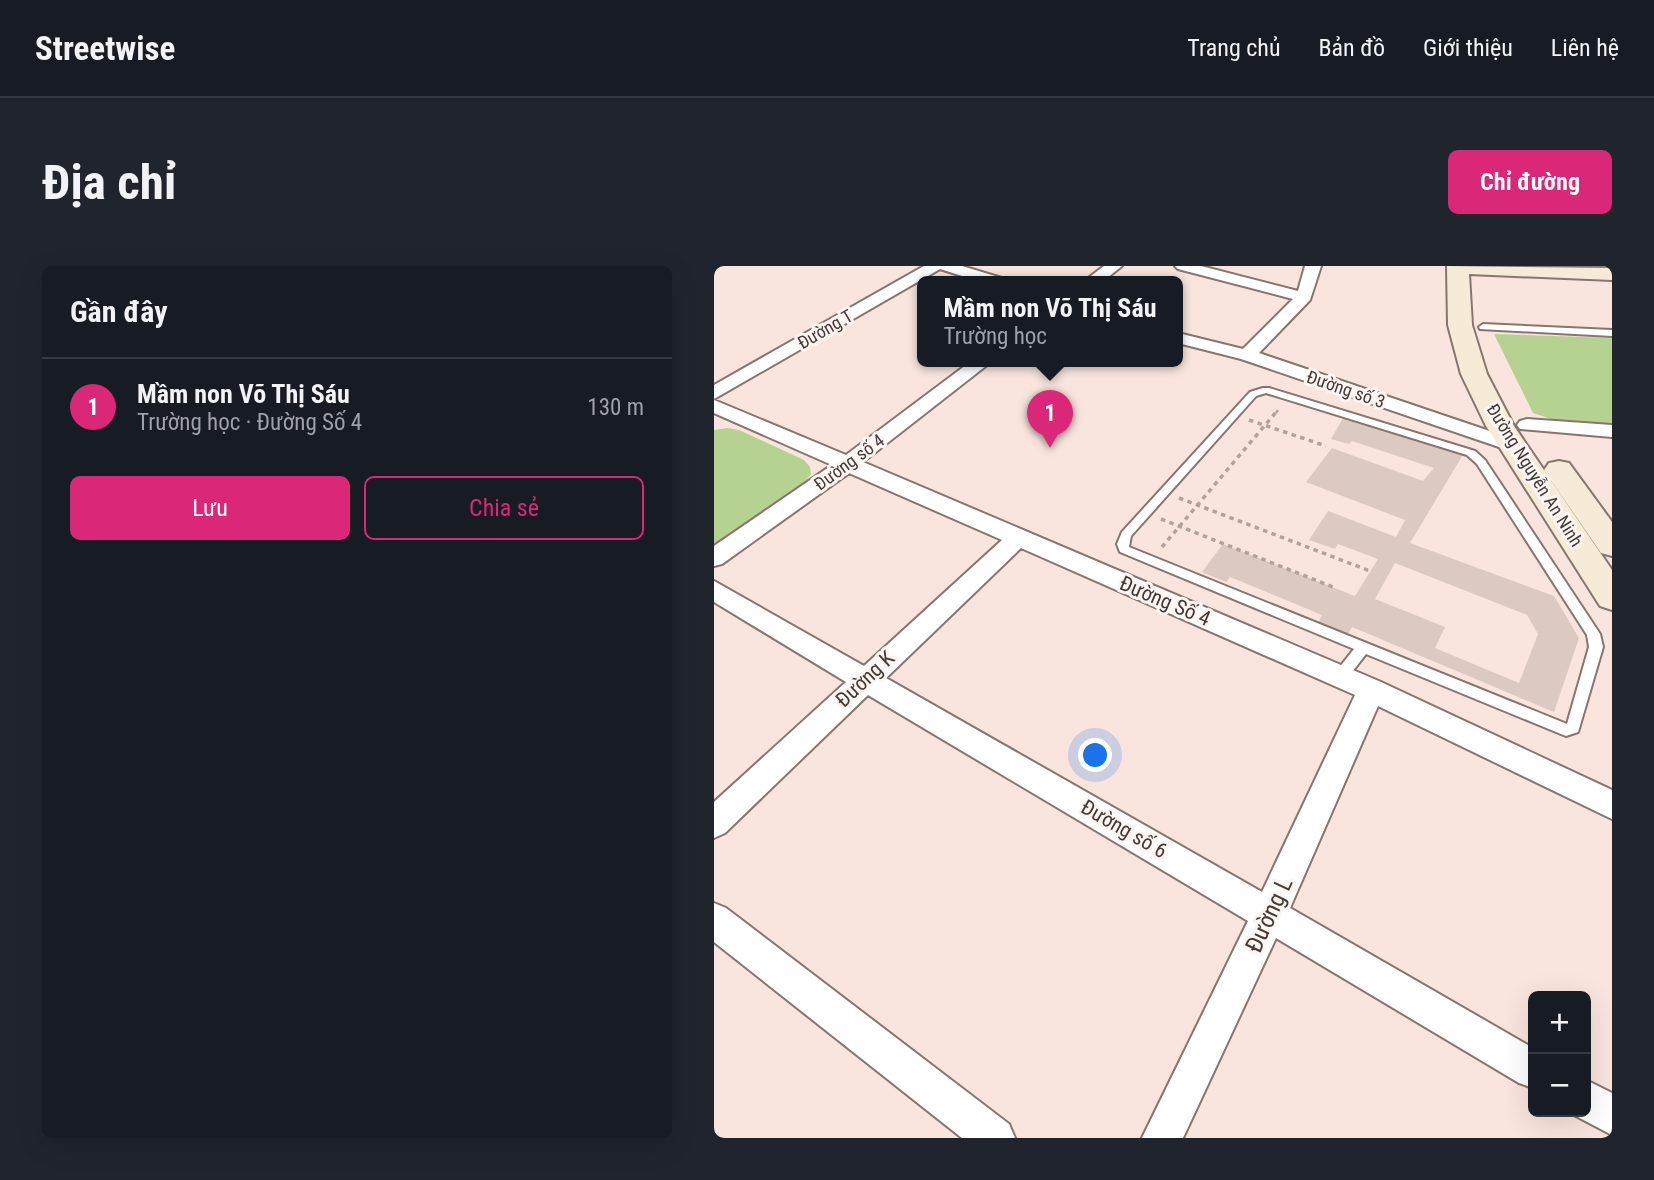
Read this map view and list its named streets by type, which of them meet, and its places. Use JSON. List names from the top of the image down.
{
  "streets": {
    "main road": ["Đường Nguyễn An Ninh"],
    "street": [
      "Đường T",
      "Đường số 3",
      "Đường số 4",
      "Đường Số 4",
      "Đường K",
      "Đường số 6",
      "Đường L"
    ]
  },
  "crossings": [
    ["Đường T", "Đường Số 4"],
    ["Đường số 3", "Đường Nguyễn An Ninh"],
    ["Đường số 4", "Đường Số 4"],
    ["Đường Số 4", "Đường K"],
    ["Đường Số 4", "Đường L"],
    ["Đường K", "Đường số 6"],
    ["Đường số 6", "Đường L"]
  ],
  "page": {
    "header": "Streetwise",
    "nav": [
      "Trang chủ",
      "Bản đồ",
      "Giới thiệu",
      "Liên hệ"
    ],
    "buttons": [
      "Chỉ đường",
      ["Lưu", "Chia sẻ"]
    ],
    "title": "Địa chỉ",
    "heading": "Gần đây",
    "popup": ["Mầm non Võ Thị Sáu", "Trường học"],
    "list": [
      {
        "mark": "1",
        "name": "Mầm non Võ Thị Sáu",
        "note": "Trường học · Đường Số 4",
        "value": "130 m"
      }
    ],
    "pins": "1",
    "map_buttons": ["+", "−"]
  }
}
